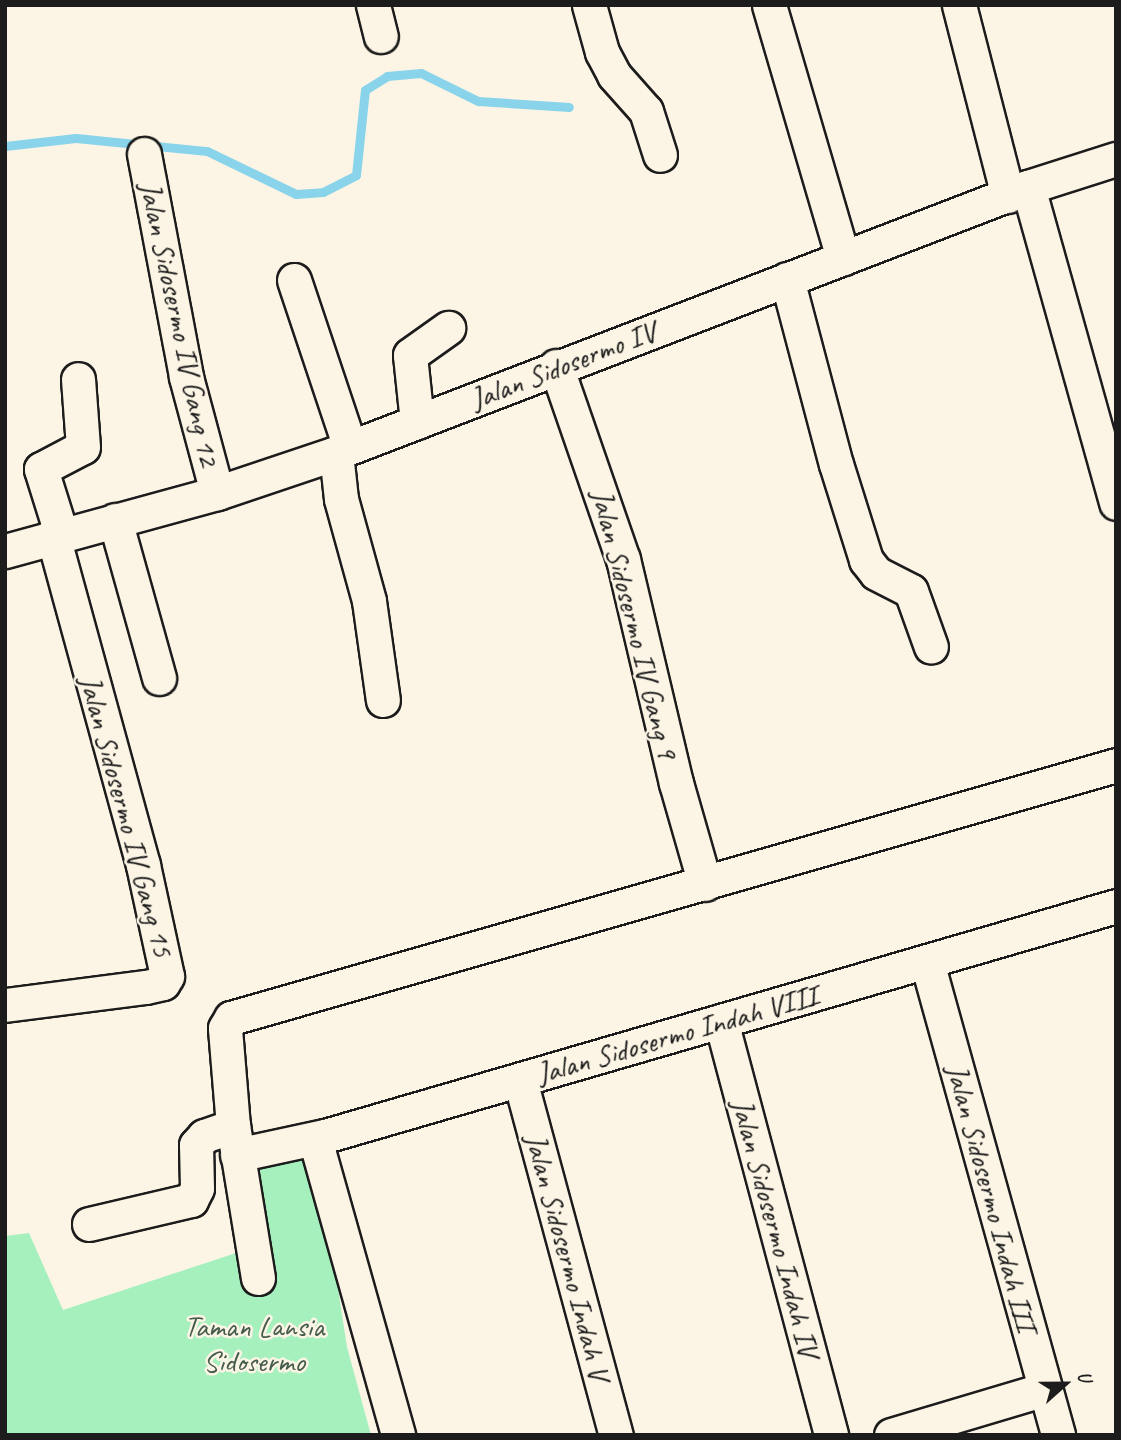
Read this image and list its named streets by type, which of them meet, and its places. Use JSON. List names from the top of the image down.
{
  "streets": {
    "street": [
      "Jalan Sidosermo IV Gang 12",
      "Jalan Sidosermo IV",
      "Jalan Sidosermo IV Gang 9",
      "Jalan Sidosermo IV Gang 15",
      "Jalan Sidosermo Indah VIII",
      "Jalan Sidosermo Indah III",
      "Jalan Sidosermo Indah IV",
      "Jalan Sidosermo Indah V"
    ]
  },
  "crossings": [
    ["Jalan Sidosermo IV Gang 12", "Jalan Sidosermo IV"],
    ["Jalan Sidosermo IV", "Jalan Sidosermo IV Gang 9"],
    ["Jalan Sidosermo IV", "Jalan Sidosermo IV Gang 15"],
    ["Jalan Sidosermo Indah VIII", "Jalan Sidosermo Indah III"],
    ["Jalan Sidosermo Indah VIII", "Jalan Sidosermo Indah IV"],
    ["Jalan Sidosermo Indah VIII", "Jalan Sidosermo Indah V"]
  ],
  "parks": ["Taman Lansia Sidosermo"],
  "north": "right"
}
